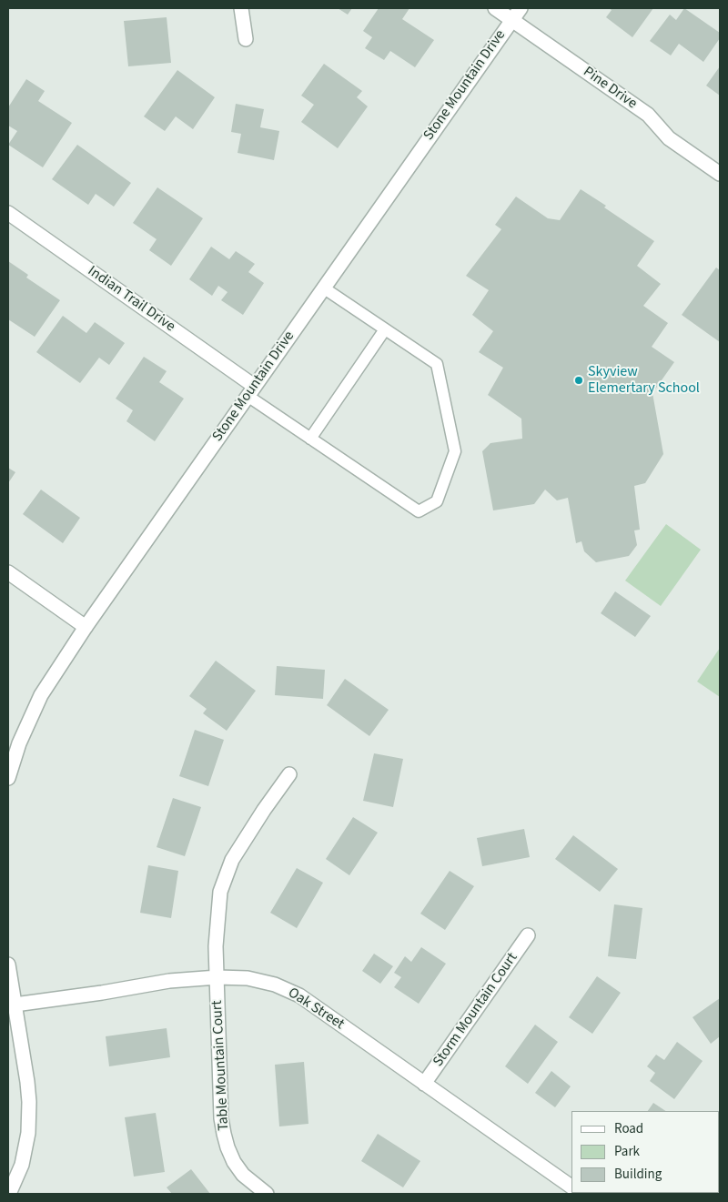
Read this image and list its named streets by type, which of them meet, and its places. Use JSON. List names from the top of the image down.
{
  "streets": {
    "street": [
      "Stone Mountain Drive",
      "Pine Drive",
      "Indian Trail Drive",
      "Oak Street",
      "Storm Mountain Court",
      "Table Mountain Court"
    ]
  },
  "crossings": [
    ["Stone Mountain Drive", "Pine Drive"],
    ["Stone Mountain Drive", "Indian Trail Drive"],
    ["Oak Street", "Storm Mountain Court"],
    ["Oak Street", "Table Mountain Court"]
  ],
  "places": ["Skyview Elemertary School"],
  "legend": ["Road", "Park", "Building"]
}
